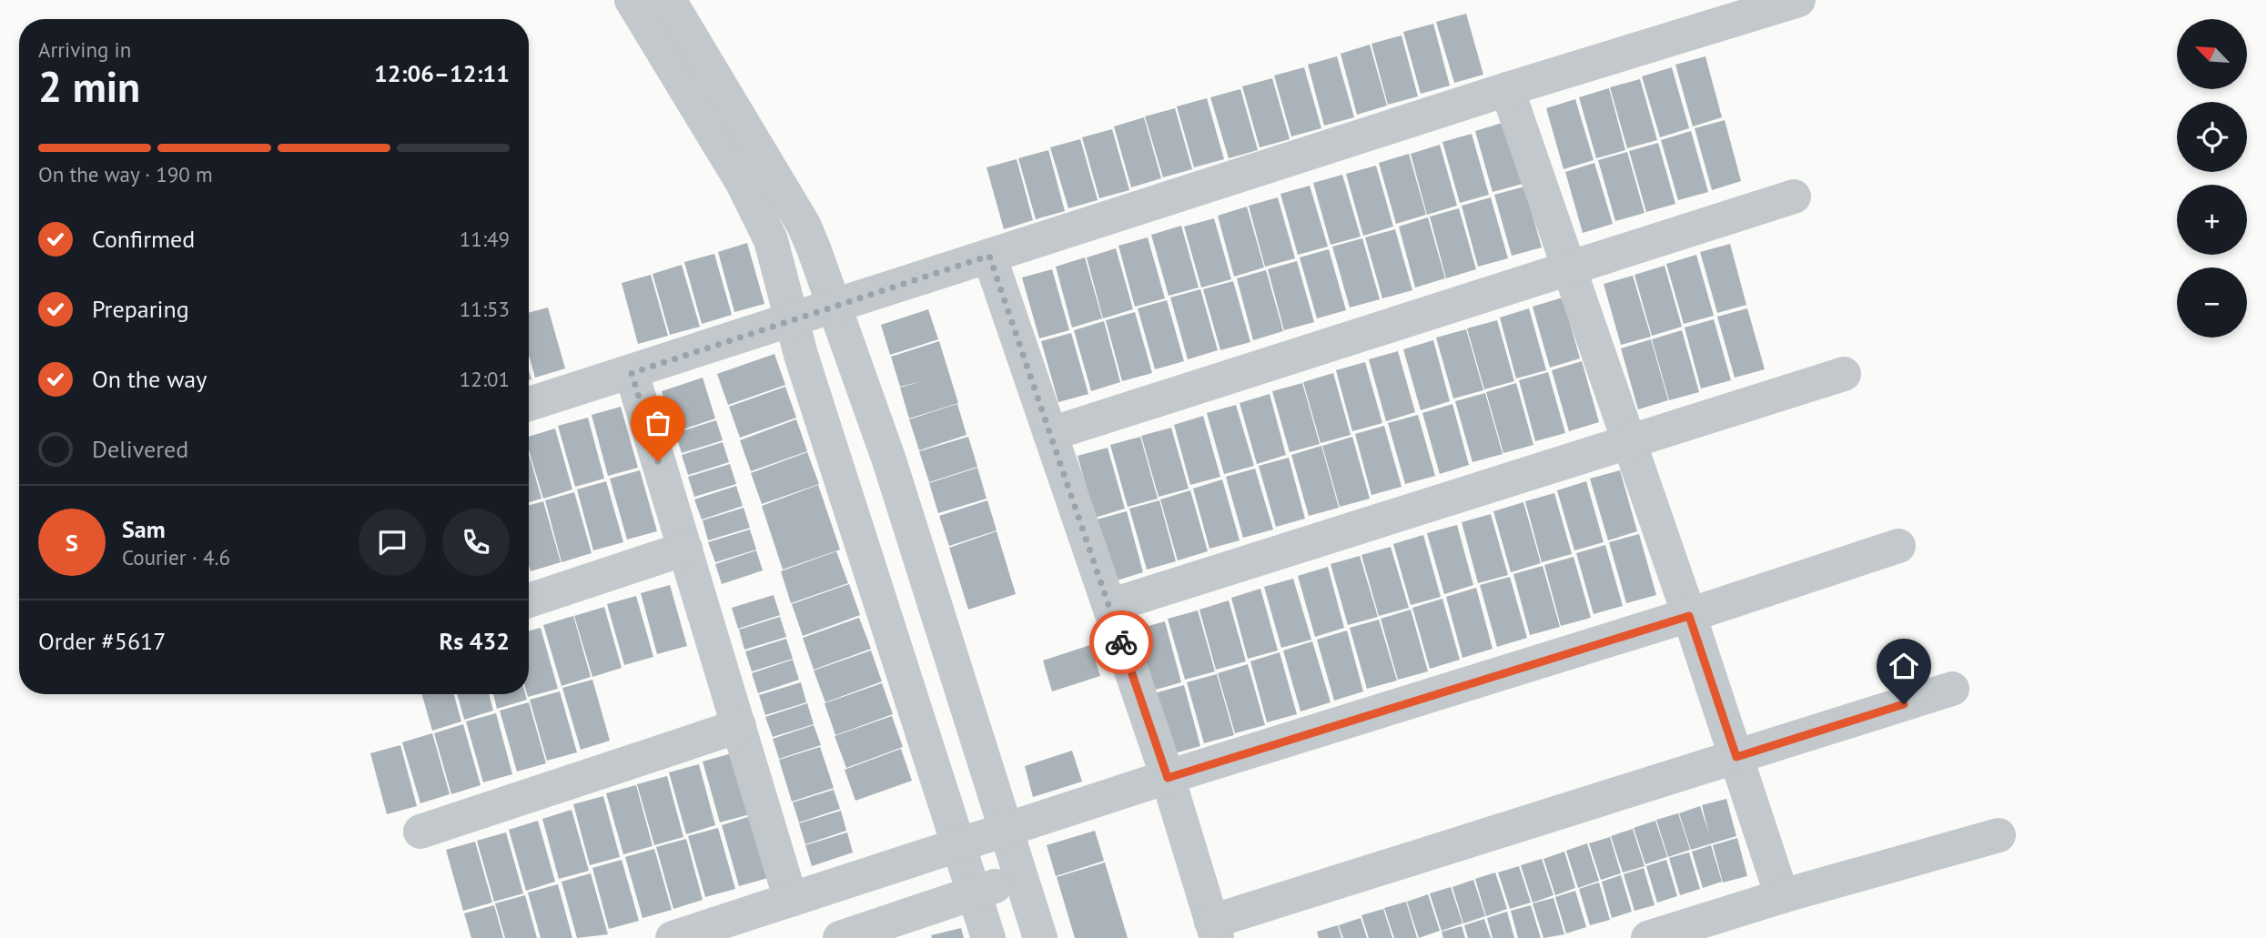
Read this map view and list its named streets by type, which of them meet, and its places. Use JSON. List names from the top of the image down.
{
  "north": "top left",
  "page": {
    "map_buttons": ["+", "−"],
    "heading": ["2 min", "Arriving in", "12:06–12:11"],
    "panel": [
      "Sam",
      "Courier · 4.6",
      "Order #5617",
      "Rs 432"
    ],
    "bar": "On the way · 190 m",
    "list": [
      ["Confirmed", "11:49"],
      ["Preparing", "11:53"],
      ["On the way", "12:01"],
      "Delivered"
    ],
    "round": "S"
  }
}
